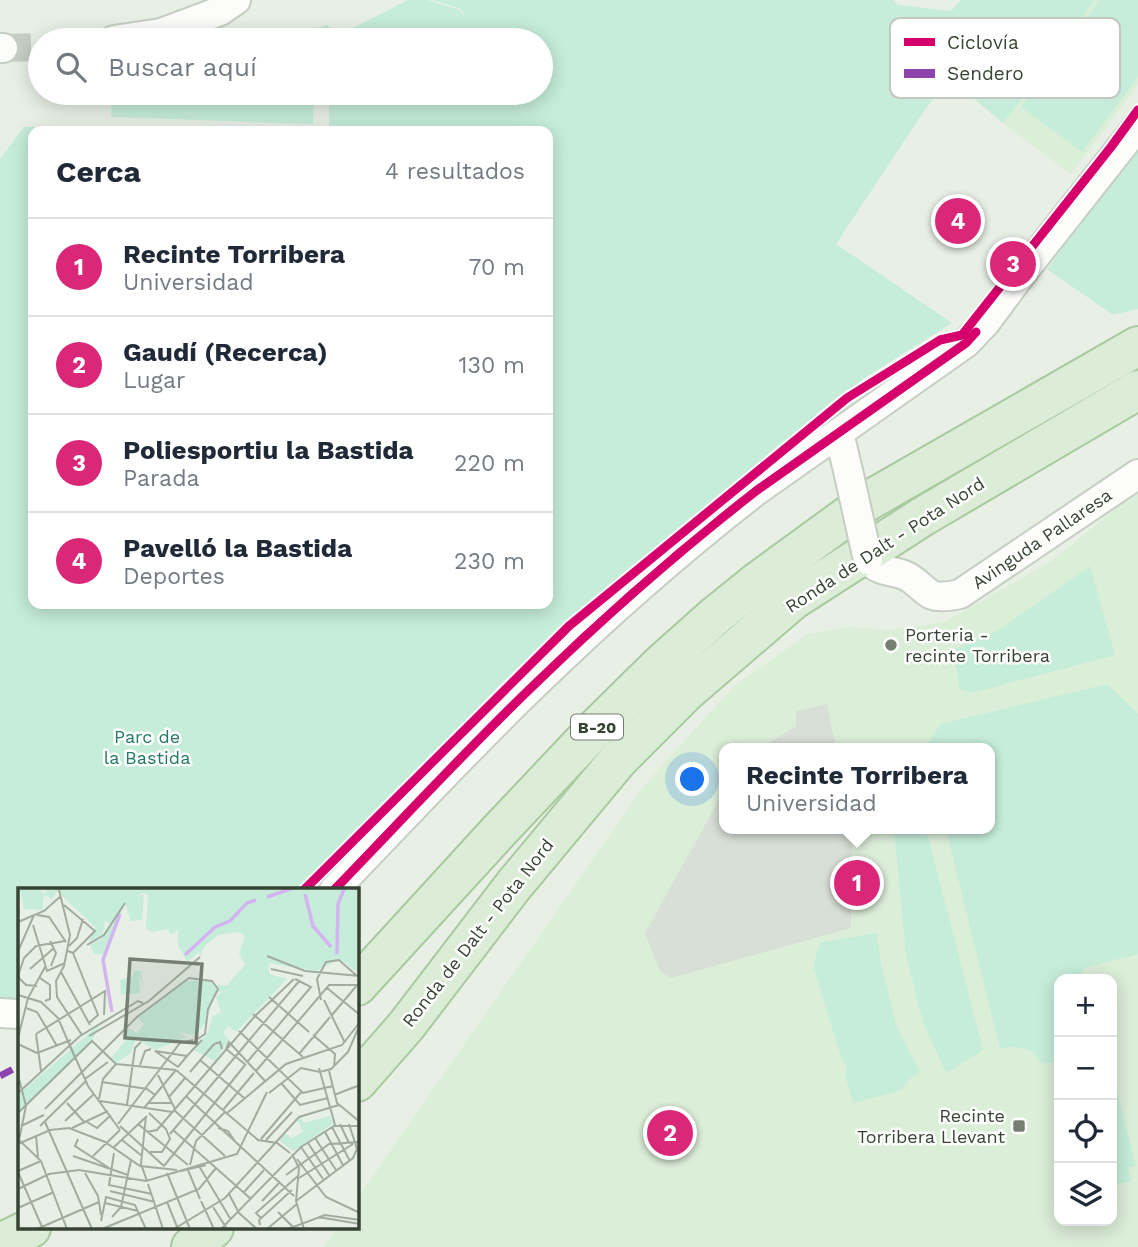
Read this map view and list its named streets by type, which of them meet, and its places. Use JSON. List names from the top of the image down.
{
  "streets": {
    "highway": ["Ronda de Dalt - Pota Nord", "B-20"],
    "street": ["Avinguda Pallaresa"]
  },
  "crossings": [
    ["Avinguda Pallaresa", "Ronda de Dalt - Pota Nord"]
  ],
  "parks": ["Parc de la Bastida"],
  "places": {
    "other": ["Porteria - recinte Torribera"],
    "transit": ["Recinte Torribera Llevant"]
  },
  "legend": ["Ciclovía", "Sendero"],
  "page": {
    "search": "Buscar aquí",
    "heading": ["Cerca", "4 resultados"],
    "pins": [
      "4",
      "3",
      "1",
      "2"
    ],
    "list": [
      {
        "mark": "1",
        "name": "Recinte Torribera",
        "note": "Universidad",
        "value": "70 m"
      },
      {
        "mark": "2",
        "name": "Gaudí (Recerca)",
        "note": "Lugar",
        "value": "130 m"
      },
      {
        "mark": "3",
        "name": "Poliesportiu la Bastida",
        "note": "Parada",
        "value": "220 m"
      },
      {
        "mark": "4",
        "name": "Pavelló la Bastida",
        "note": "Deportes",
        "value": "230 m"
      }
    ],
    "popup": ["Recinte Torribera", "Universidad"],
    "map_buttons": ["+", "−"]
  }
}
